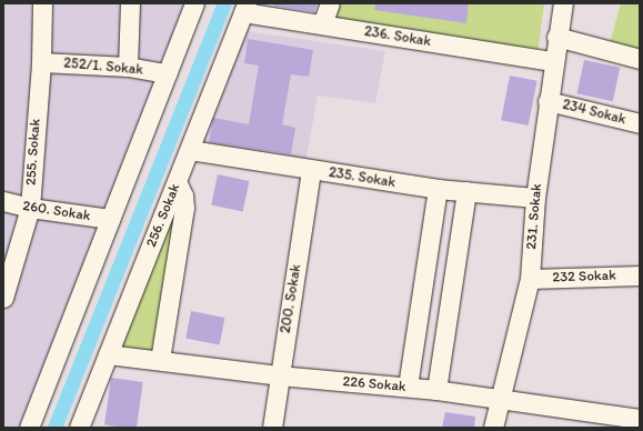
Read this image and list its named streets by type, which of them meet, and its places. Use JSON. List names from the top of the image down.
{
  "streets": {
    "street": [
      "236. Sokak",
      "252/1. Sokak",
      "234 Sokak",
      "255. Sokak",
      "235. Sokak",
      "260. Sokak",
      "256. Sokak",
      "231. Sokak",
      "232 Sokak",
      "200. Sokak",
      "226 Sokak"
    ]
  },
  "crossings": [
    ["236. Sokak", "256. Sokak"],
    ["236. Sokak", "231. Sokak"],
    ["252/1. Sokak", "255. Sokak"],
    ["234 Sokak", "231. Sokak"],
    ["255. Sokak", "260. Sokak"],
    ["235. Sokak", "256. Sokak"],
    ["235. Sokak", "231. Sokak"],
    ["235. Sokak", "200. Sokak"],
    ["256. Sokak", "226 Sokak"],
    ["231. Sokak", "232 Sokak"],
    ["231. Sokak", "226 Sokak"],
    ["200. Sokak", "226 Sokak"]
  ]
}
